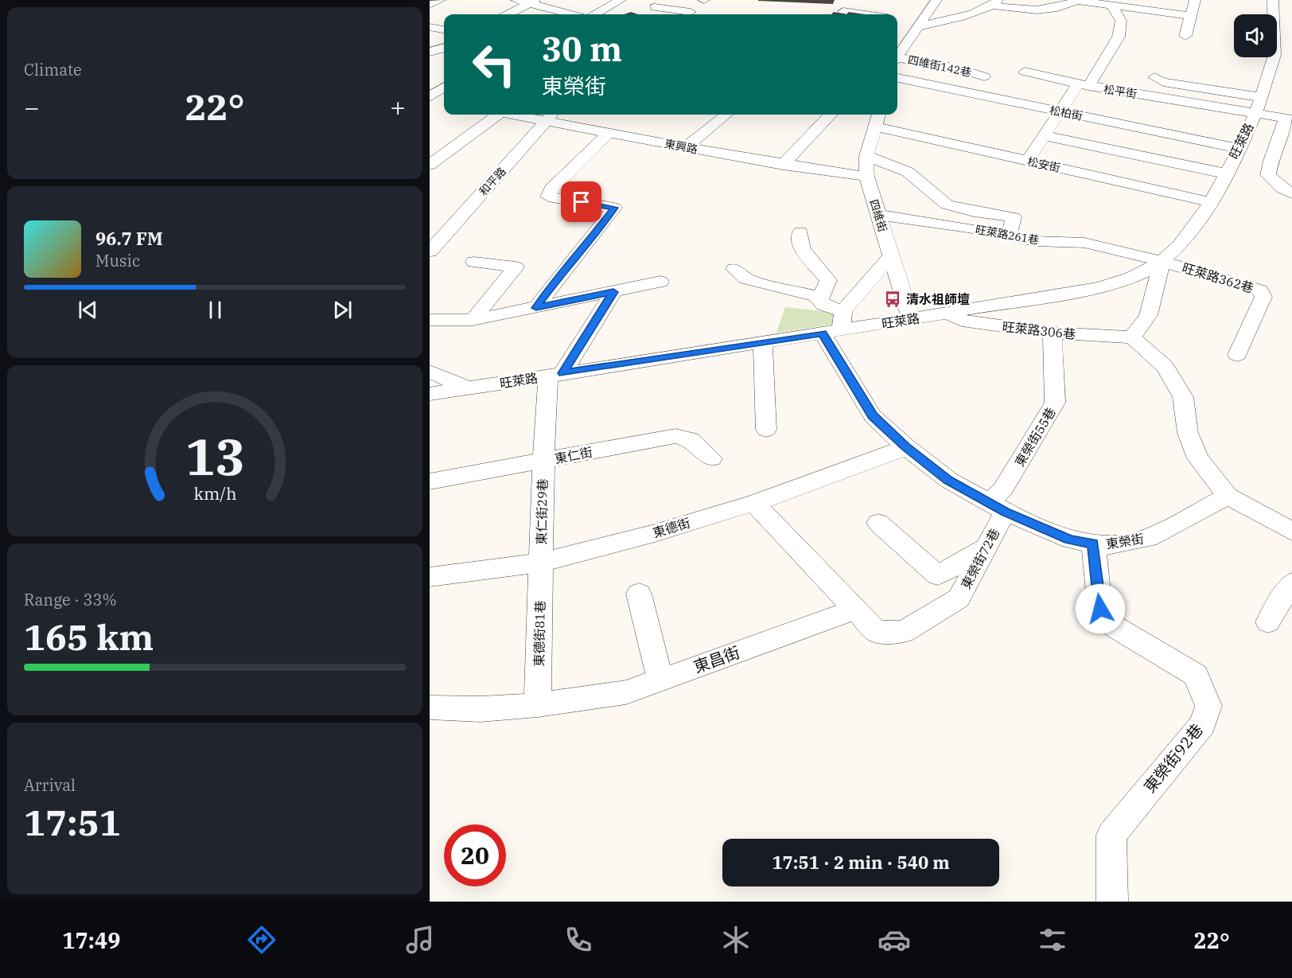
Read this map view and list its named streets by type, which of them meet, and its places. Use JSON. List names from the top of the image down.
{
  "streets": {
    "street": [
      "四維街142巷",
      "松平街",
      "松柏街",
      "旺萊路",
      "東興路",
      "松安街",
      "和平路",
      "四維街",
      "旺萊路261巷",
      "旺萊路362巷",
      "旺萊路306巷",
      "東榮街55巷",
      "東仁街",
      "東仁街29巷",
      "東德街",
      "東榮街",
      "東榮街72巷",
      "東德街81巷",
      "東昌街",
      "東榮街92巷"
    ]
  },
  "crossings": [
    ["松平街", "旺萊路"],
    ["松柏街", "旺萊路"],
    ["旺萊路", "松安街"],
    ["旺萊路", "四維街"],
    ["旺萊路", "旺萊路261巷"],
    ["旺萊路", "旺萊路362巷"],
    ["旺萊路", "旺萊路306巷"],
    ["旺萊路", "東仁街29巷"],
    ["旺萊路", "東榮街"],
    ["東興路", "和平路"],
    ["東興路", "四維街"],
    ["松安街", "四維街"],
    ["四維街", "旺萊路261巷"],
    ["旺萊路261巷", "旺萊路362巷"],
    ["旺萊路306巷", "東榮街55巷"],
    ["東榮街55巷", "東榮街"],
    ["東榮街55巷", "東榮街72巷"],
    ["東仁街", "東仁街29巷"],
    ["東仁街29巷", "東德街"],
    ["東仁街29巷", "東德街81巷"],
    ["東德街", "東榮街"],
    ["東德街", "東德街81巷"],
    ["東榮街", "東榮街72巷"],
    ["東榮街", "東榮街92巷"],
    ["東榮街72巷", "東昌街"],
    ["東德街81巷", "東昌街"]
  ],
  "places": {
    "bus stop": ["清水祖師壇"]
  },
  "page": {
    "tile": [
      "Climate",
      ["Range · 33%", "165 km"],
      ["Arrival", "17:51"]
    ],
    "turn": ["30 m", "東榮街"],
    "heat": ["−", "22°", "+"],
    "song": ["96.7 FM", "Music"],
    "limit": "20",
    "trip": "17:51 · 2 min · 540 m",
    "tabs": ["17:49", "22°"],
    "gauge": ["13", "km/h"]
  }
}
